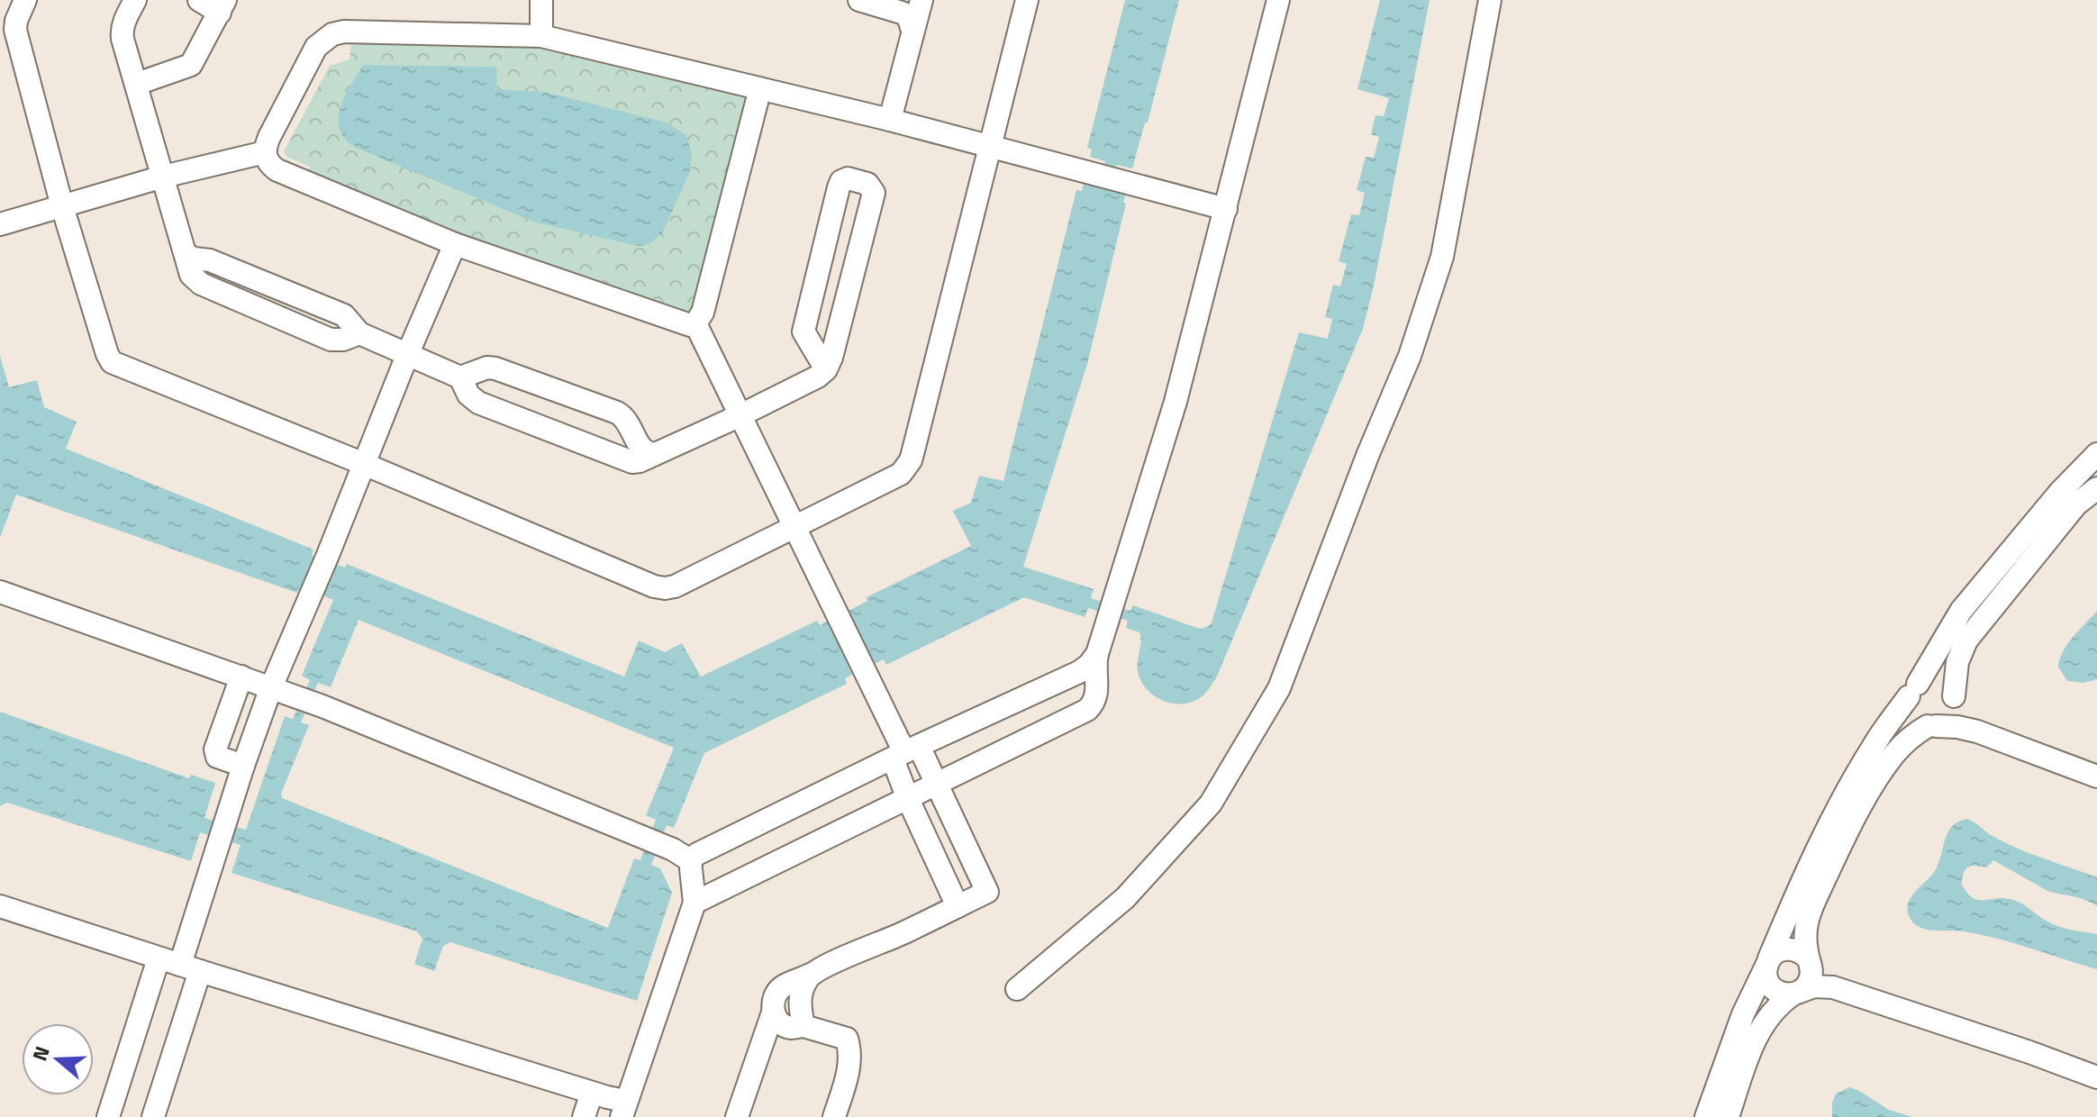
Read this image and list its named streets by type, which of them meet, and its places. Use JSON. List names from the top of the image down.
{
  "north": "left"
}
